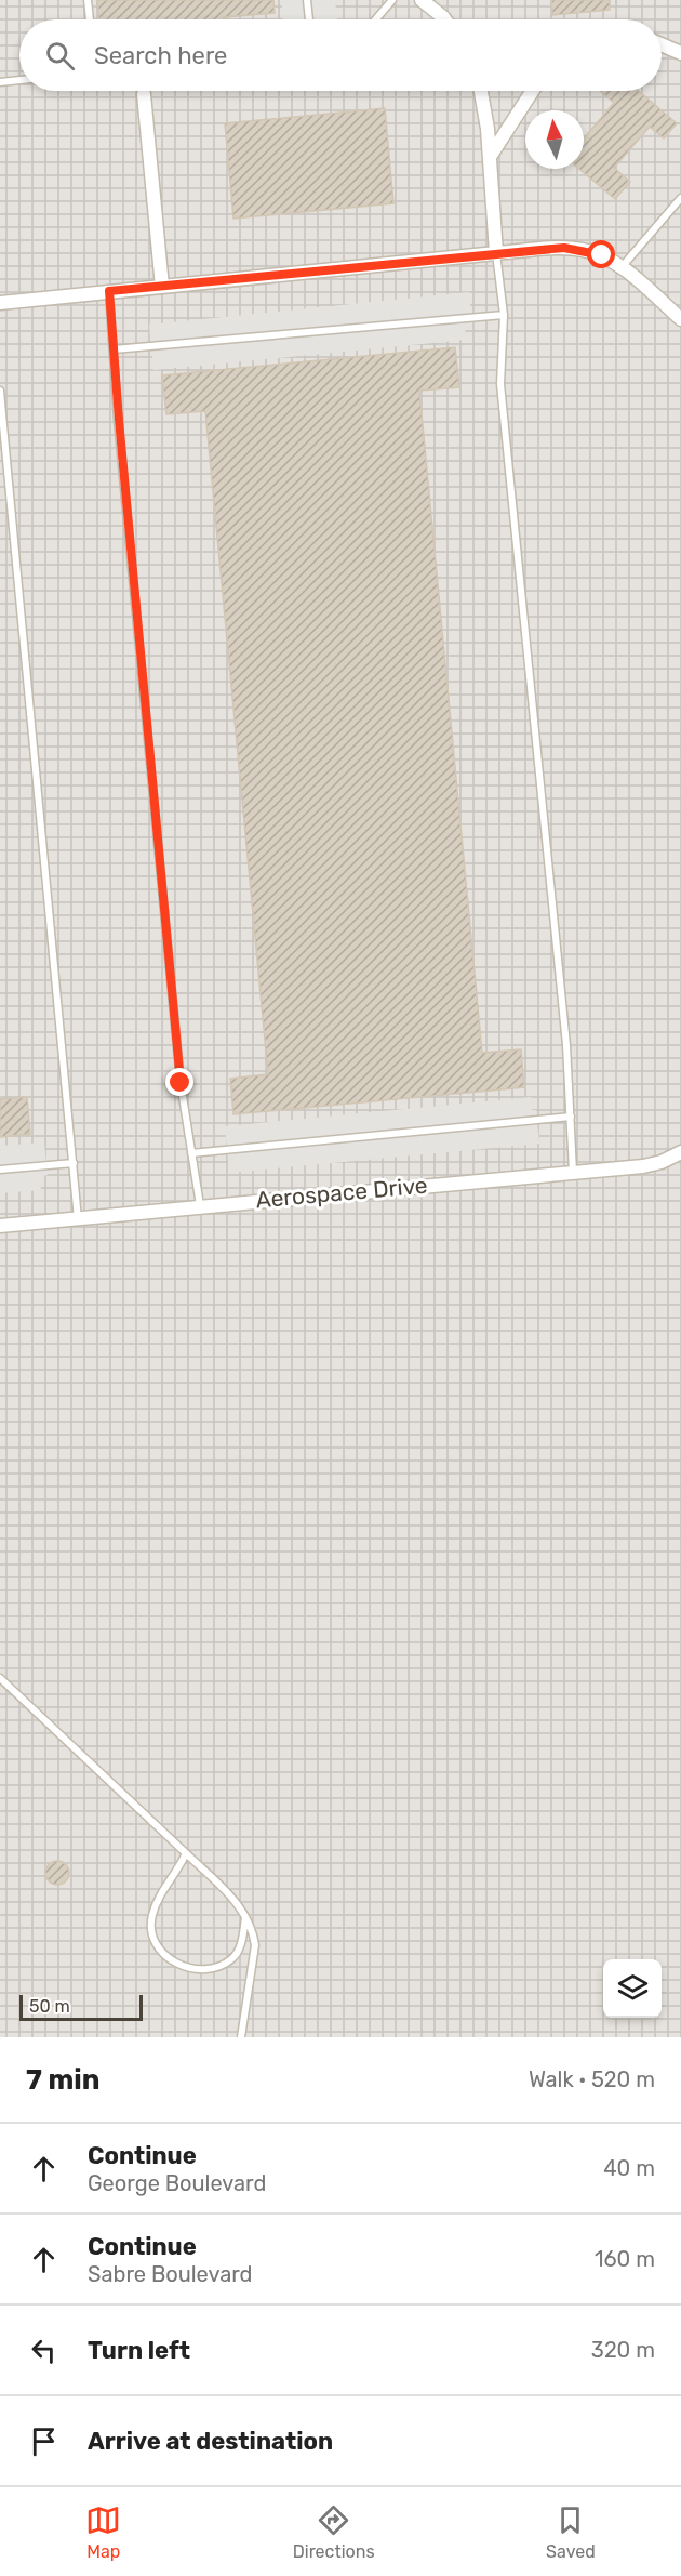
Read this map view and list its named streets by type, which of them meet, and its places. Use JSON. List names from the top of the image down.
{
  "streets": {
    "street": ["Aerospace Drive"]
  },
  "scale_bar": "50 m",
  "north": "top",
  "page": {
    "search": "Search here",
    "scale": "50 m",
    "heading": ["7 min", "Walk · 520 m"],
    "list": [
      ["Continue", "George Boulevard", "40 m"],
      ["Continue", "Sabre Boulevard", "160 m"],
      ["Turn left", "320 m"],
      "Arrive at destination"
    ],
    "nav": ["Map", "Directions", "Saved"]
  }
}
